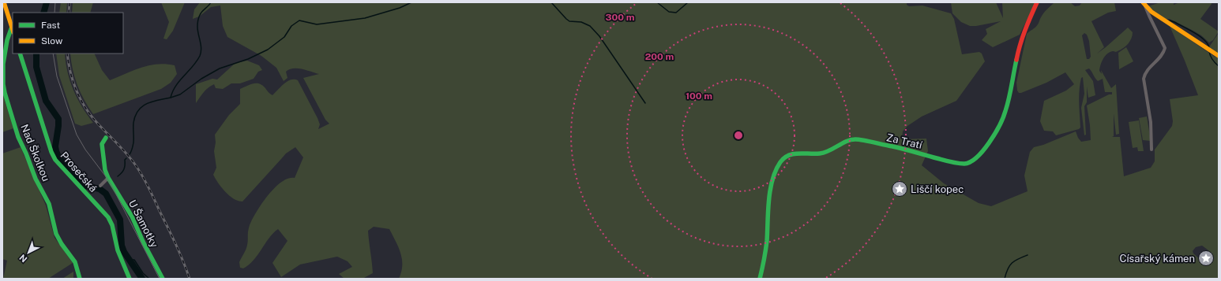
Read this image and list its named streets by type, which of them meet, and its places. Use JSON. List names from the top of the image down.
{
  "streets": {
    "street": [
      "Za Tratí",
      "Nad Školkou",
      "Prosečská",
      "U Šamotky"
    ]
  },
  "places": {
    "place": ["Liščí kopec", "Císařský kámen"]
  },
  "legend": ["Fast", "Slow"],
  "north": "bottom left",
  "rings": ["300 m", "200 m", "100 m"]
}
